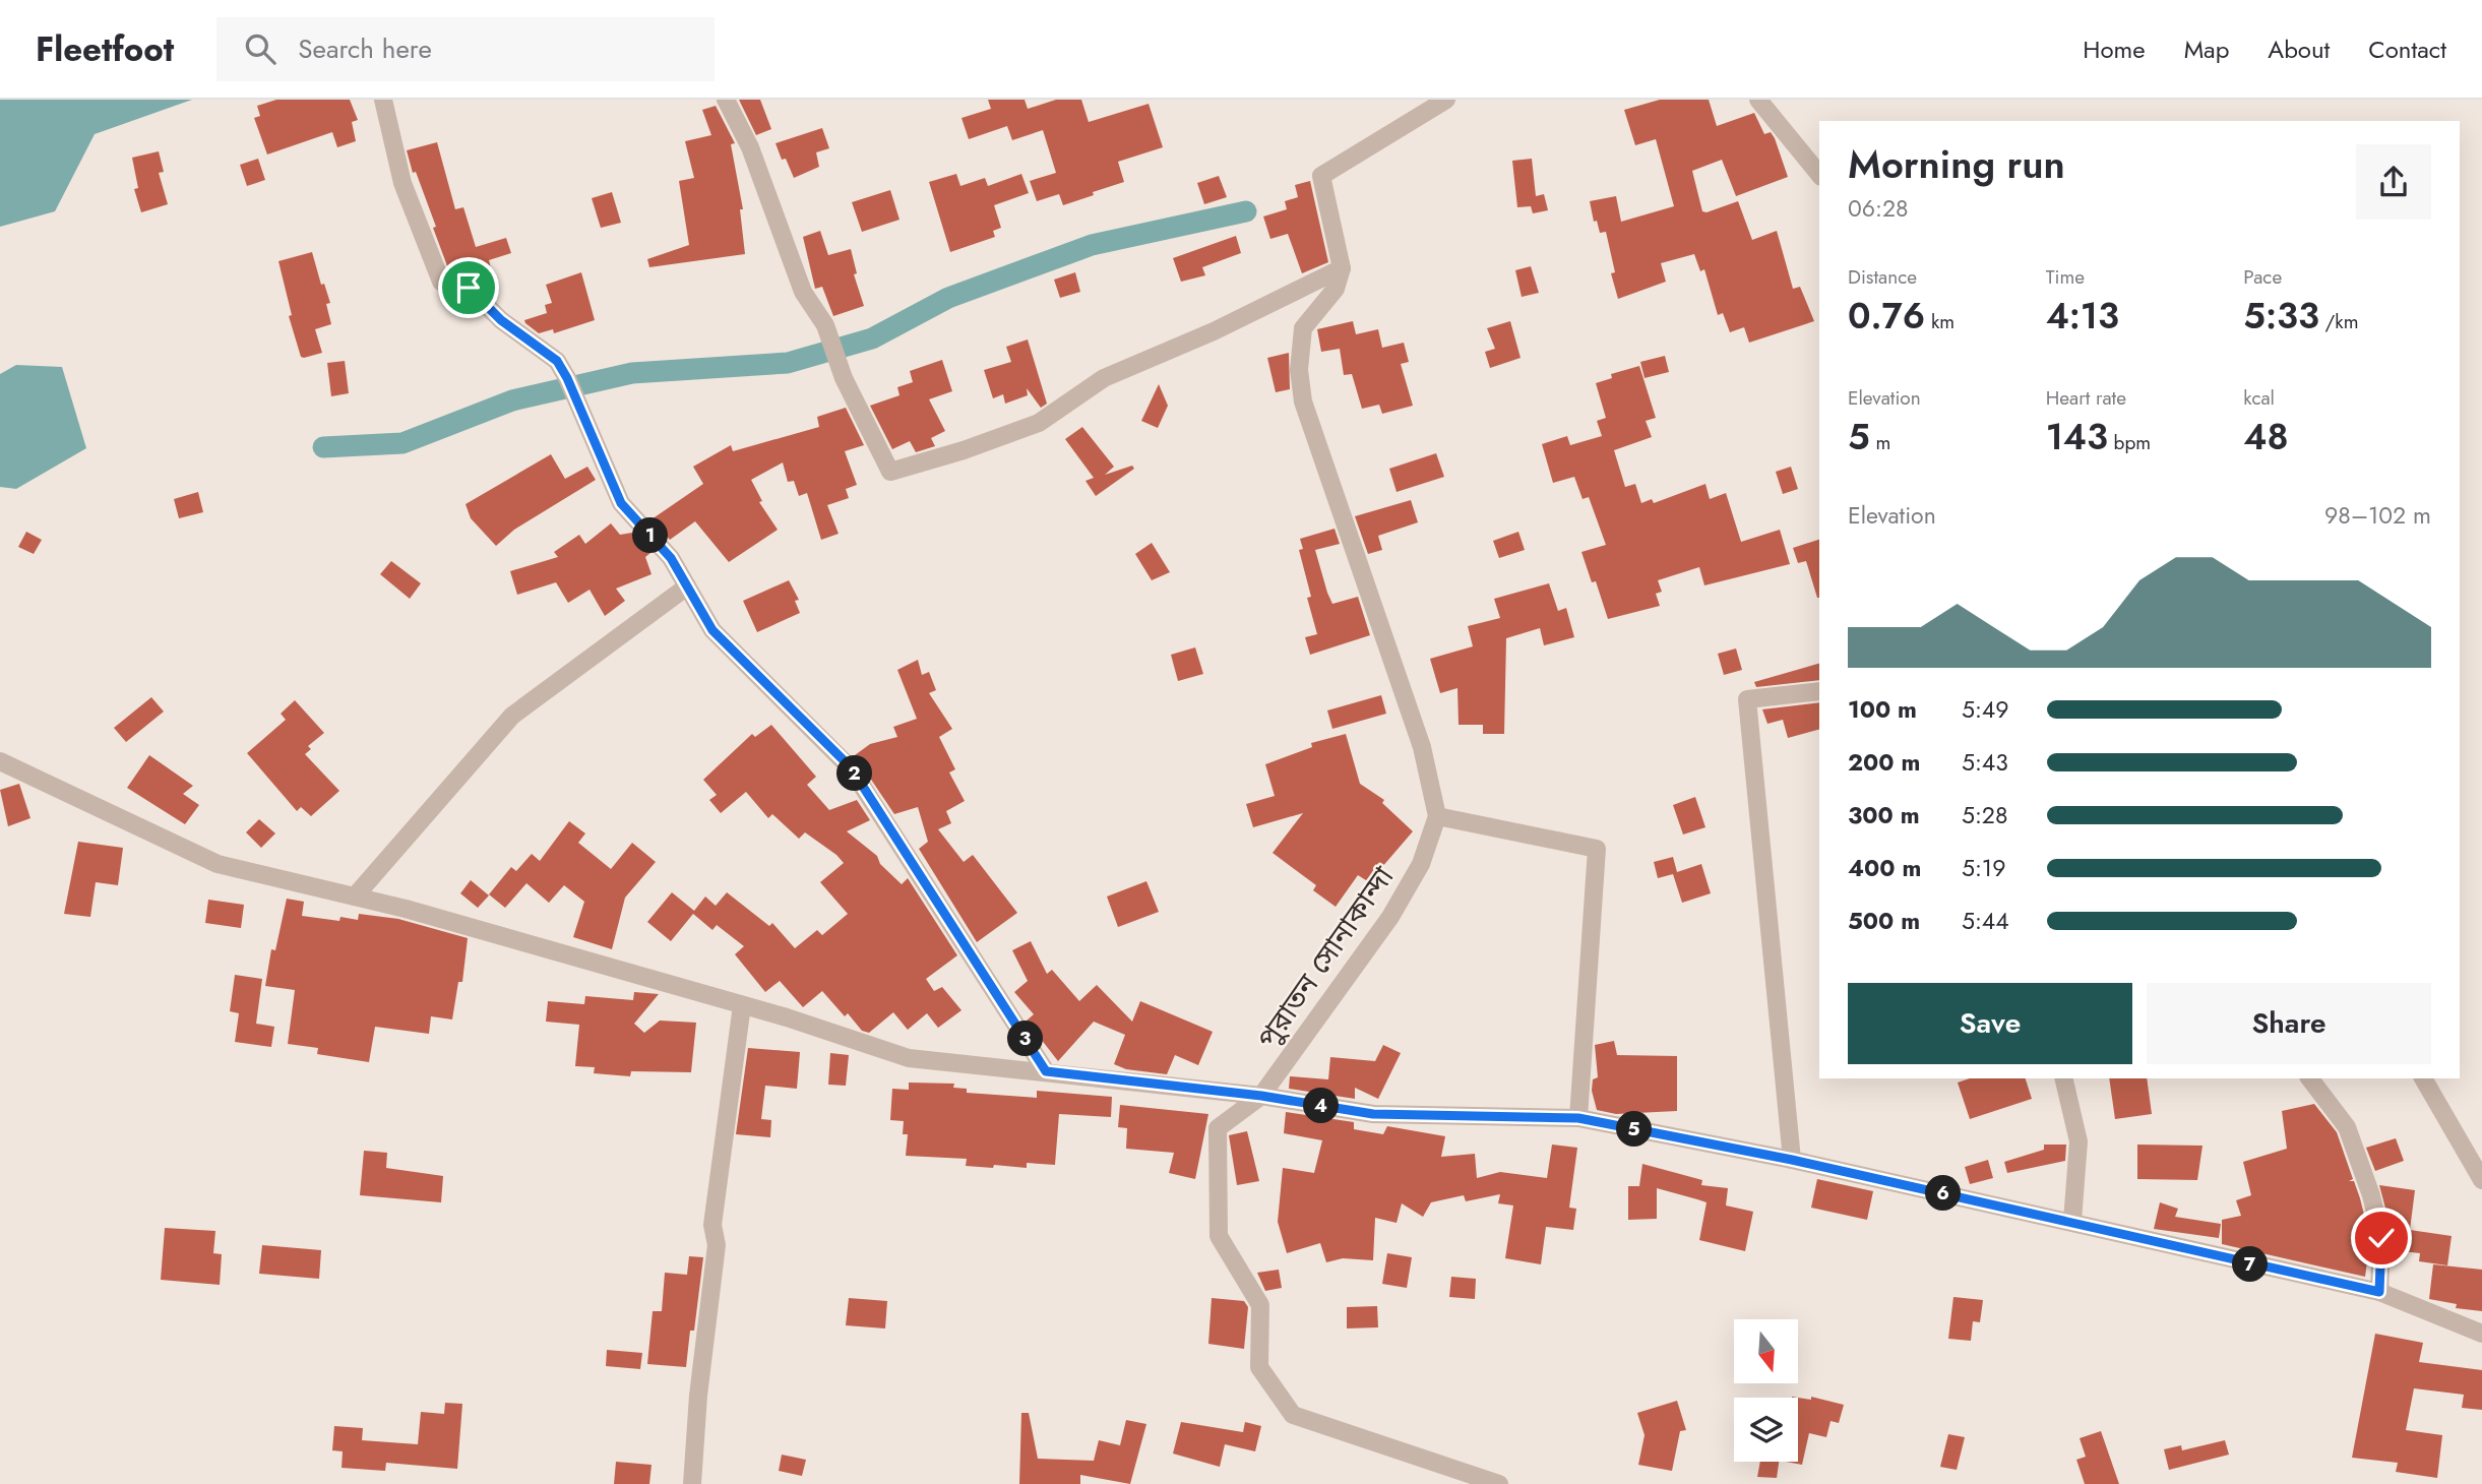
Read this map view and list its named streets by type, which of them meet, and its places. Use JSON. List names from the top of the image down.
{
  "streets": {
    "street": ["পুরাতন সোনাকান্দা"]
  },
  "north": "bottom",
  "page": {
    "header": "Fleetfoot",
    "search": "Search here",
    "nav": [
      "Home",
      "Map",
      "About",
      "Contact"
    ],
    "heading": ["Morning run", "06:28"],
    "stats": [
      ["Distance", "0.76 km"],
      ["Time", "4:13"],
      ["Pace", "5:33 /km"],
      ["Elevation", "5 m"],
      ["Heart rate", "143 bpm"],
      ["kcal", "48"]
    ],
    "chart": ["Elevation", "98–102 m"],
    "pins": [
      "1",
      "2",
      "3",
      "4",
      "5",
      "6",
      "7"
    ],
    "list": [
      {
        "name": "100 m",
        "note": "5:49"
      },
      {
        "name": "200 m",
        "note": "5:43"
      },
      {
        "name": "300 m",
        "note": "5:28"
      },
      {
        "name": "400 m",
        "note": "5:19"
      },
      {
        "name": "500 m",
        "note": "5:44"
      }
    ],
    "buttons": ["Save", "Share"]
  }
}
